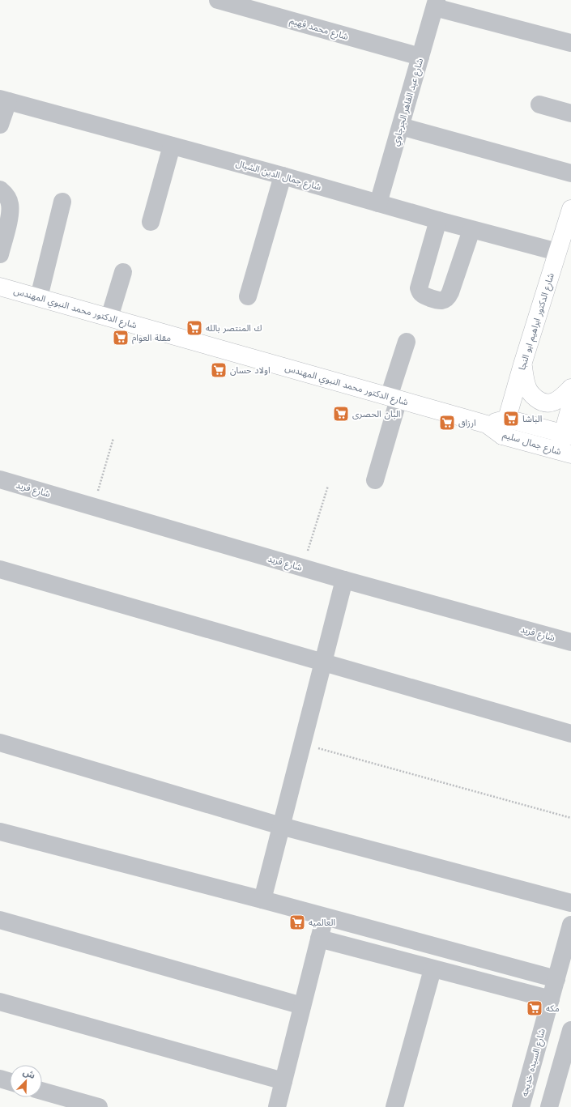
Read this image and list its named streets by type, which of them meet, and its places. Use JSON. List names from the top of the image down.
{
  "streets": {
    "main road": ["شارع الدكتور محمد النبوي المهندس", "شارع الدكتور ابراهيم ابو النجا", "شارع جمال سليم"],
    "street": [
      "شارع محمد فهيم",
      "شارع عبد القاهر الجرجاوي",
      "شارع جمال الدين الشيال",
      "شارع فريد",
      "شارع السيده خديجه"
    ]
  },
  "crossings": [
    ["شارع محمد فهيم", "شارع عبد القاهر الجرجاوي"],
    ["شارع عبد القاهر الجرجاوي", "شارع جمال الدين الشيال"],
    ["شارع جمال الدين الشيال", "شارع الدكتور ابراهيم ابو النجا"],
    ["شارع الدكتور محمد النبوي المهندس", "شارع جمال سليم"],
    ["شارع الدكتور ابراهيم ابو النجا", "شارع جمال سليم"]
  ],
  "places": {
    "supermarket": [
      "ك المنتصر بالله",
      "مقلة العوام",
      "اولاد حسان",
      "البان الحصرى",
      "الباشا",
      "ارزاق",
      "العالميه",
      "مكه"
    ]
  },
  "north": "top right"
}
